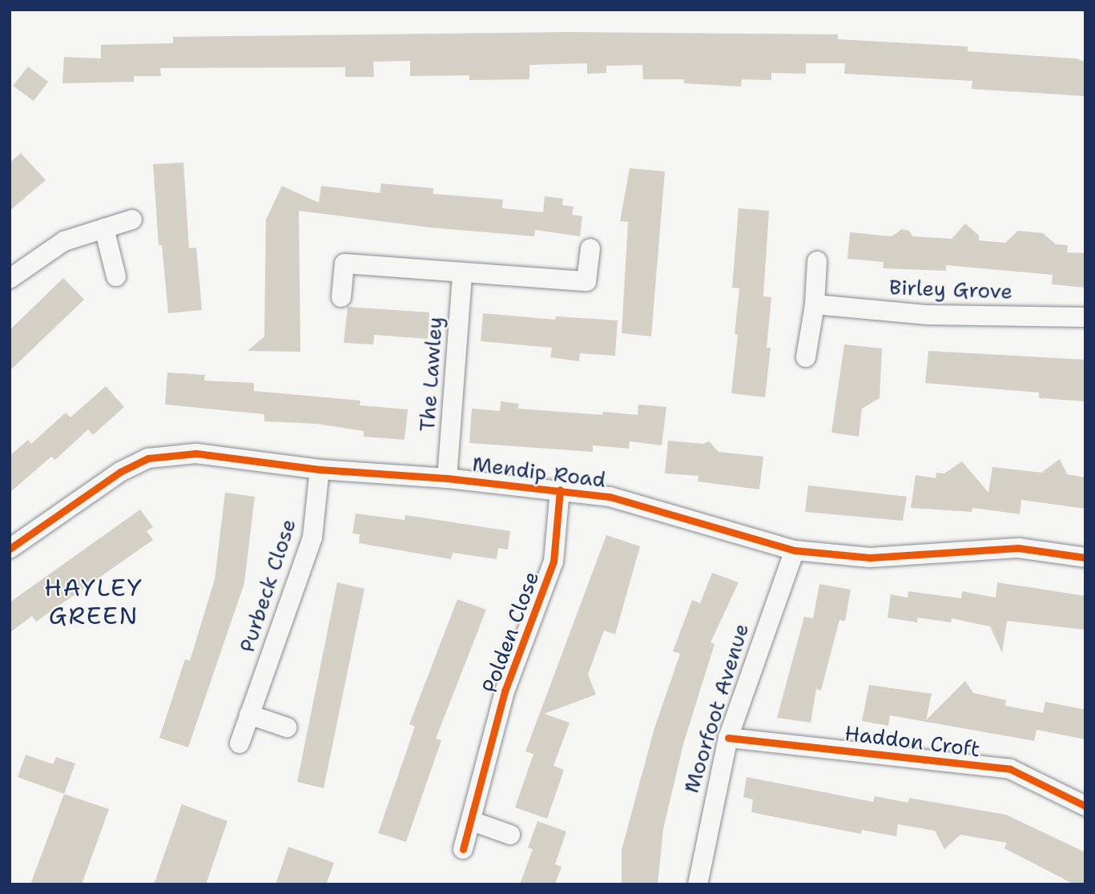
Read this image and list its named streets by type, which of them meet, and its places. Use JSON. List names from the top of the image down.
{
  "streets": {
    "street": [
      "Birley Grove",
      "The Lawley",
      "Mendip Road",
      "Purbeck Close",
      "Polden Close",
      "Moorfoot Avenue",
      "Haddon Croft"
    ]
  },
  "crossings": [
    ["The Lawley", "Mendip Road"],
    ["Mendip Road", "Purbeck Close"],
    ["Mendip Road", "Polden Close"],
    ["Mendip Road", "Moorfoot Avenue"],
    ["Moorfoot Avenue", "Haddon Croft"]
  ],
  "districts": ["HAYLEY GREEN"]
}
